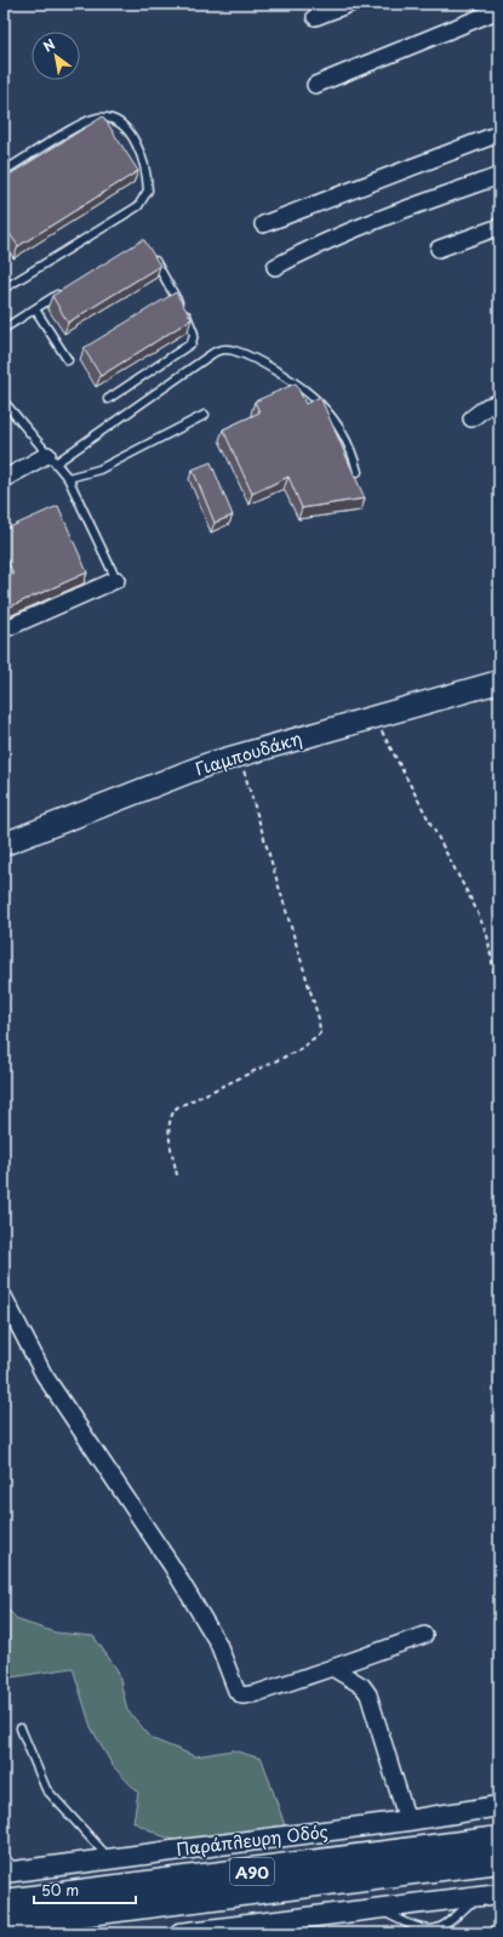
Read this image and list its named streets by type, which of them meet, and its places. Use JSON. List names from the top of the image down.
{
  "streets": {
    "highway": ["Α90"],
    "main road": ["Γιαμπουδάκη"],
    "street": ["Παράπλευρη Οδός"]
  },
  "scale_bar": "50 m",
  "north": "top left"
}
